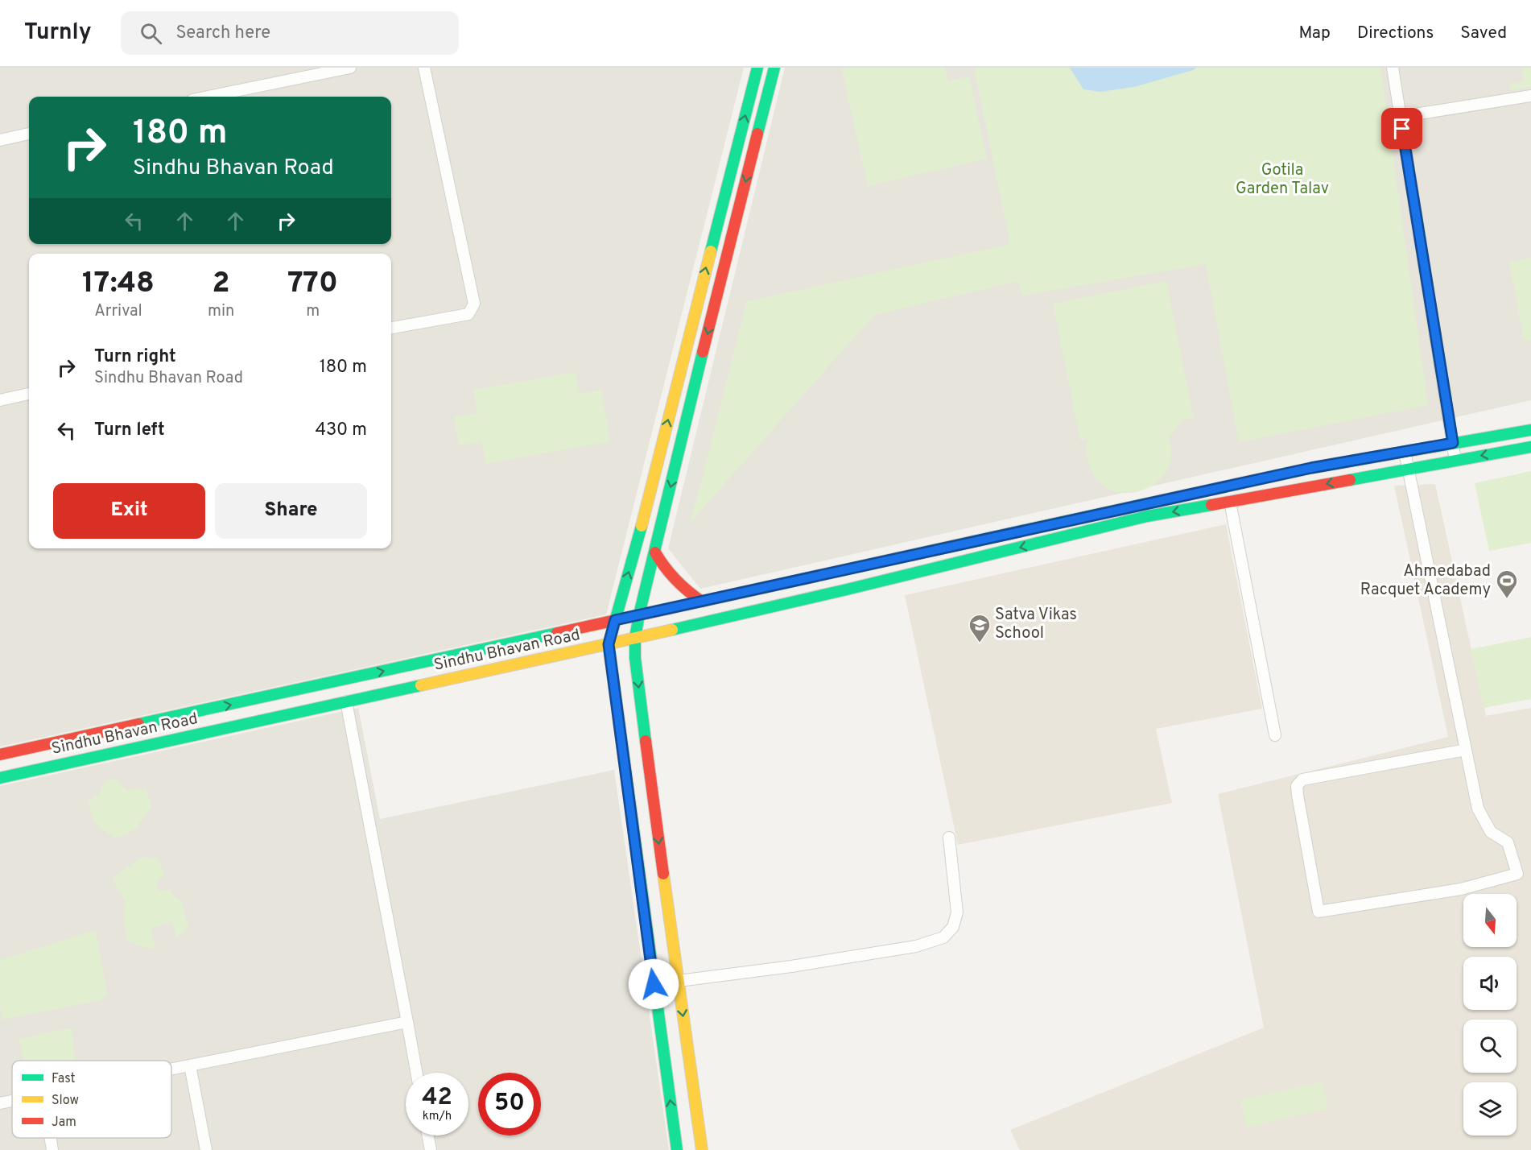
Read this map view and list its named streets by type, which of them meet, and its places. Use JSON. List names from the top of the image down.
{
  "streets": {
    "main road": ["Sindhu Bhavan Road"]
  },
  "parks": ["Gotila Garden Talav"],
  "places": {
    "sports": ["Ahmedabad Racquet Academy"],
    "school or university": ["Satva Vikas School"]
  },
  "legend": ["Fast", "Slow", "Jam"],
  "north": "bottom",
  "page": {
    "header": "Turnly",
    "search": "Search here",
    "nav": ["Map", "Directions", "Saved"],
    "turn": ["180 m", "Sindhu Bhavan Road"],
    "eta": [
      "17:48",
      "Arrival",
      "2",
      "min",
      "770",
      "m"
    ],
    "list": [
      {
        "name": "Turn right",
        "note": "Sindhu Bhavan Road",
        "value": "180 m"
      },
      {
        "name": "Turn left",
        "value": "430 m"
      }
    ],
    "buttons": ["Exit", "Share"],
    "speed": "42 km/h",
    "limit": "50"
  }
}
